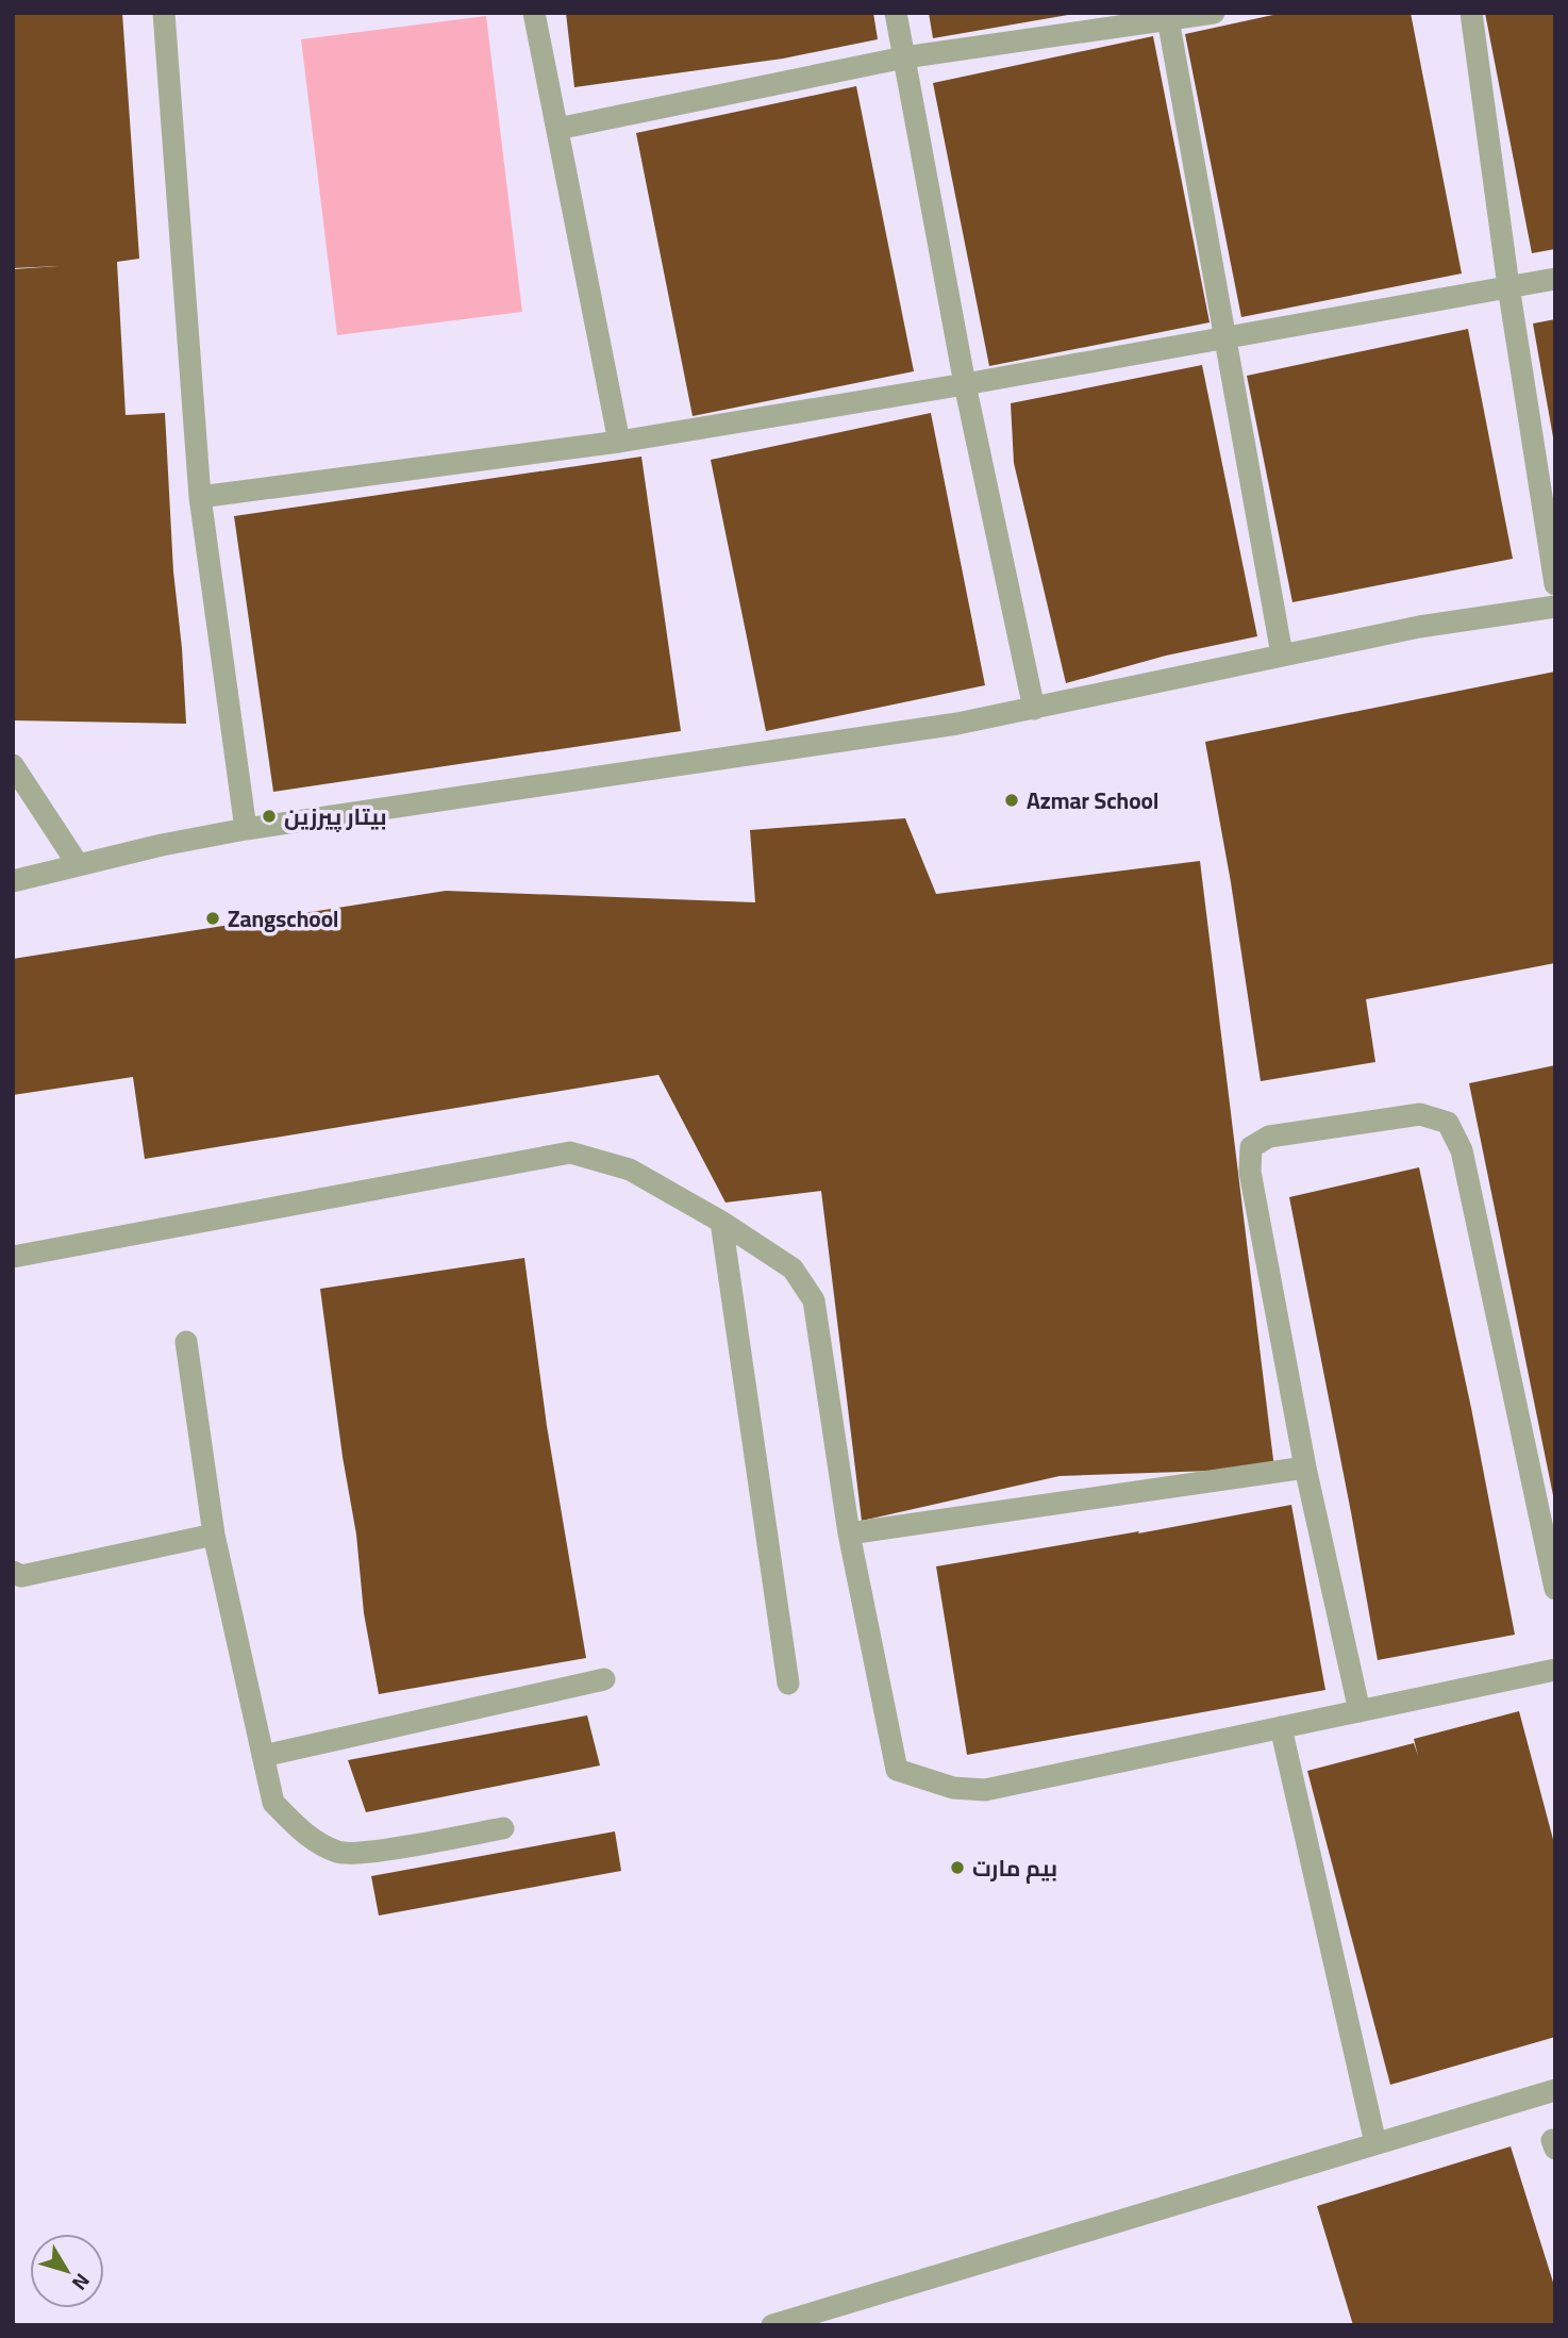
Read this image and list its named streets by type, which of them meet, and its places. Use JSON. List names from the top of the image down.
{
  "places": [
    "Azmar School",
    "بيتار پيرزين",
    "Zangschool",
    "بیم مارت"
  ],
  "north": "bottom right"
}
